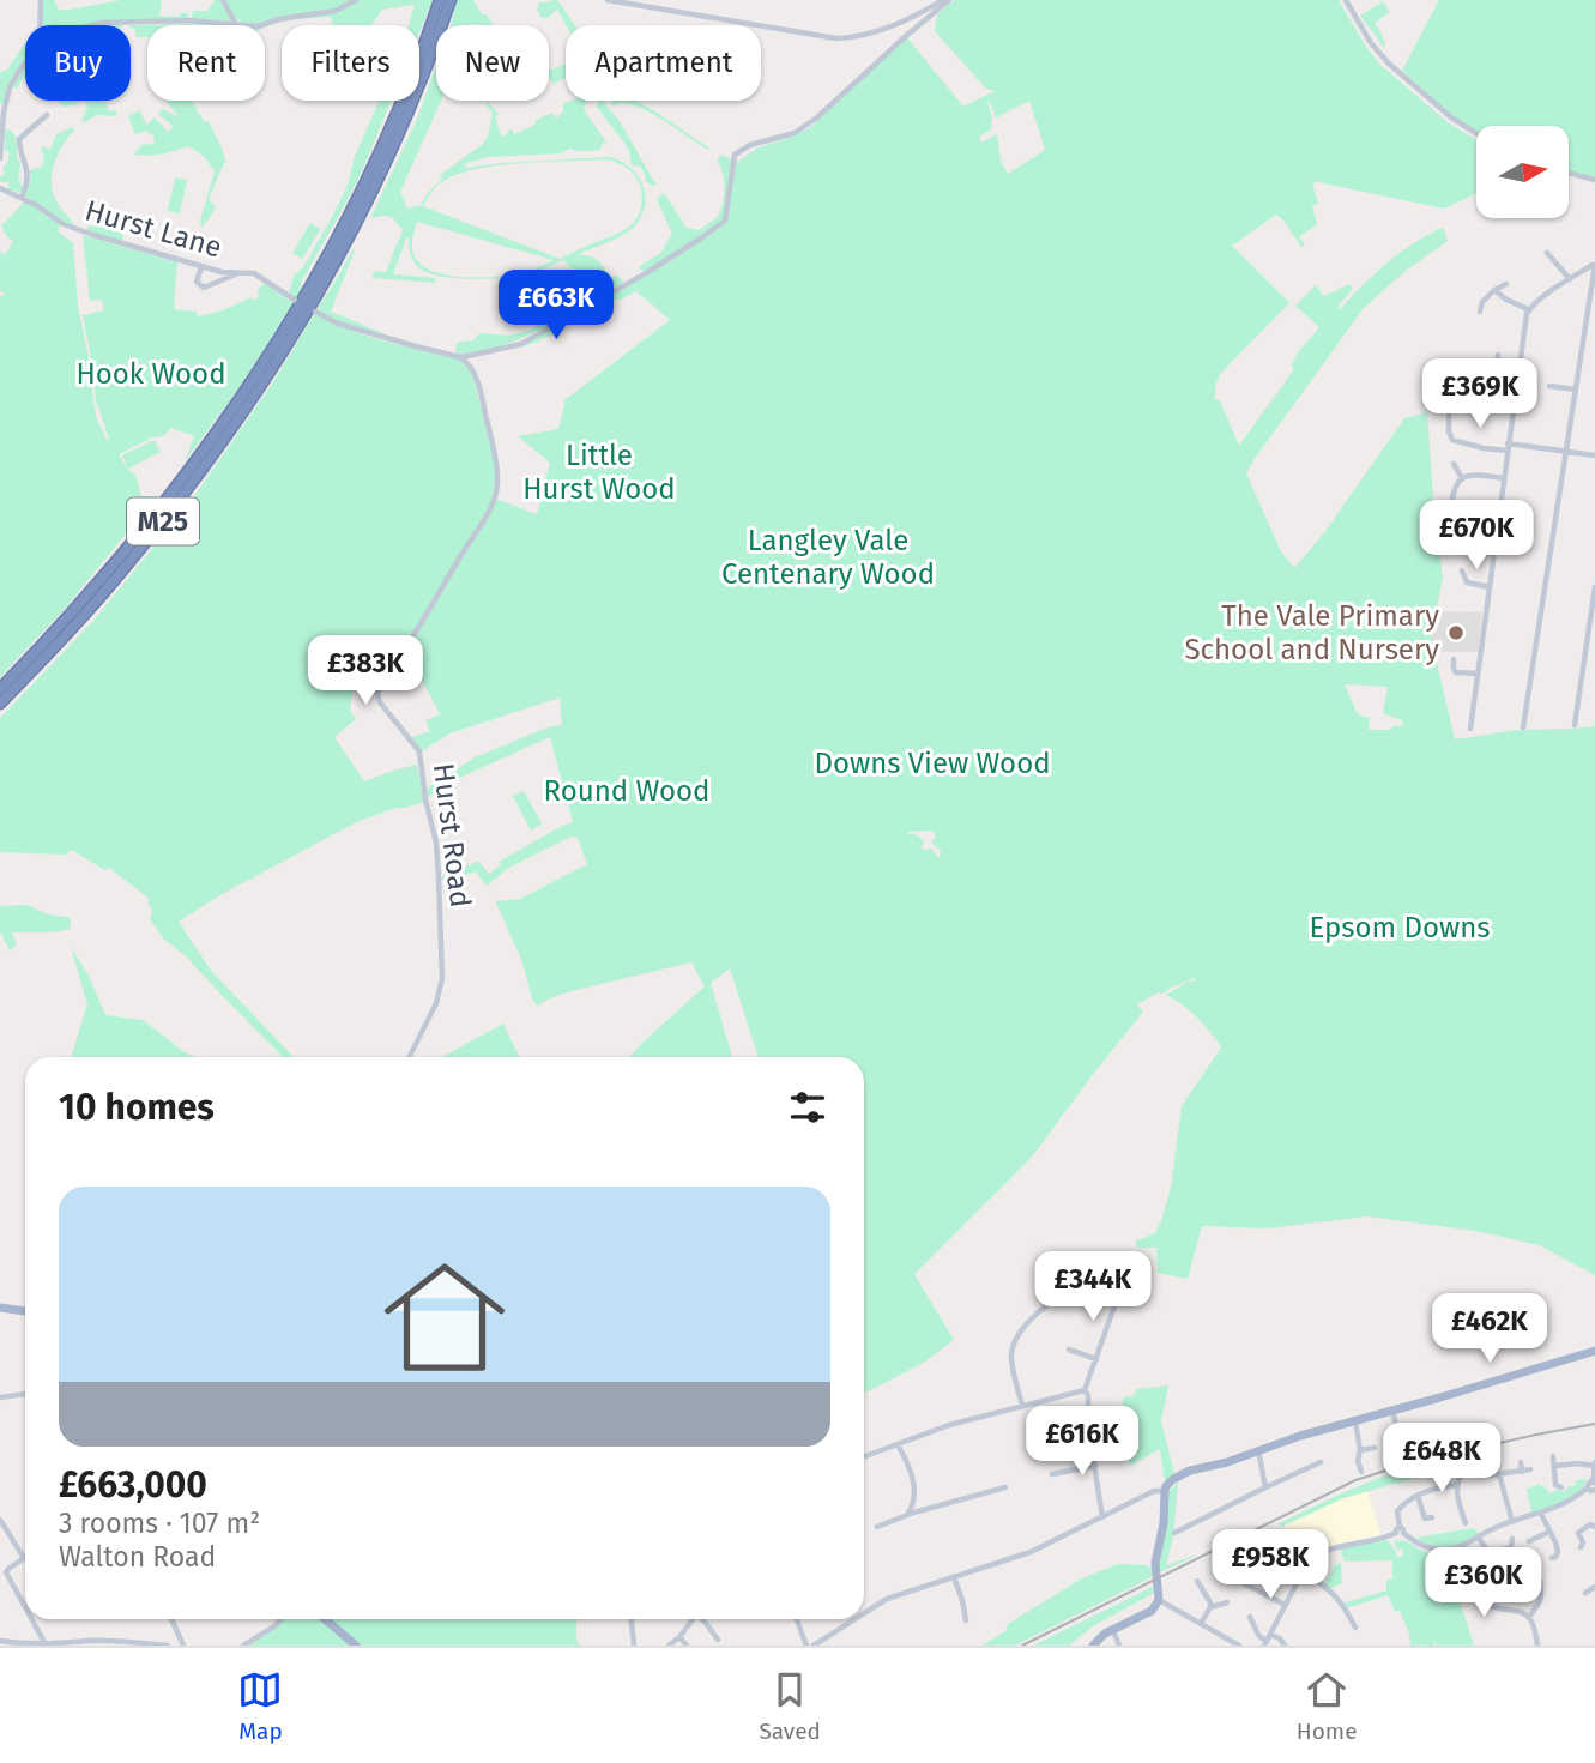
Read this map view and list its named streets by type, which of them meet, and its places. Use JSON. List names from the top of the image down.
{
  "streets": {
    "highway": ["M25"],
    "street": ["Hurst Lane", "Hurst Road"]
  },
  "parks": [
    "Hook Wood",
    "Little Hurst Wood",
    "Langley Vale Centenary Wood",
    "Downs View Wood",
    "Round Wood",
    "Epsom Downs"
  ],
  "places": ["The Vale Primary School and Nursery"],
  "north": "right",
  "page": {
    "chip": [
      "Buy",
      "Rent",
      "Filters",
      "New",
      "Apartment"
    ],
    "price": [
      "£663K",
      "£369K",
      "£670K",
      "£383K",
      "£344K",
      "£462K",
      "£616K",
      "£648K",
      "£958K",
      "£360K"
    ],
    "heading": "10 homes",
    "list": [
      {
        "name": "£663,000",
        "note": "3 rooms · 107 m² · Walton Road"
      }
    ],
    "tabs": ["Map", "Saved", "Home"]
  }
}
